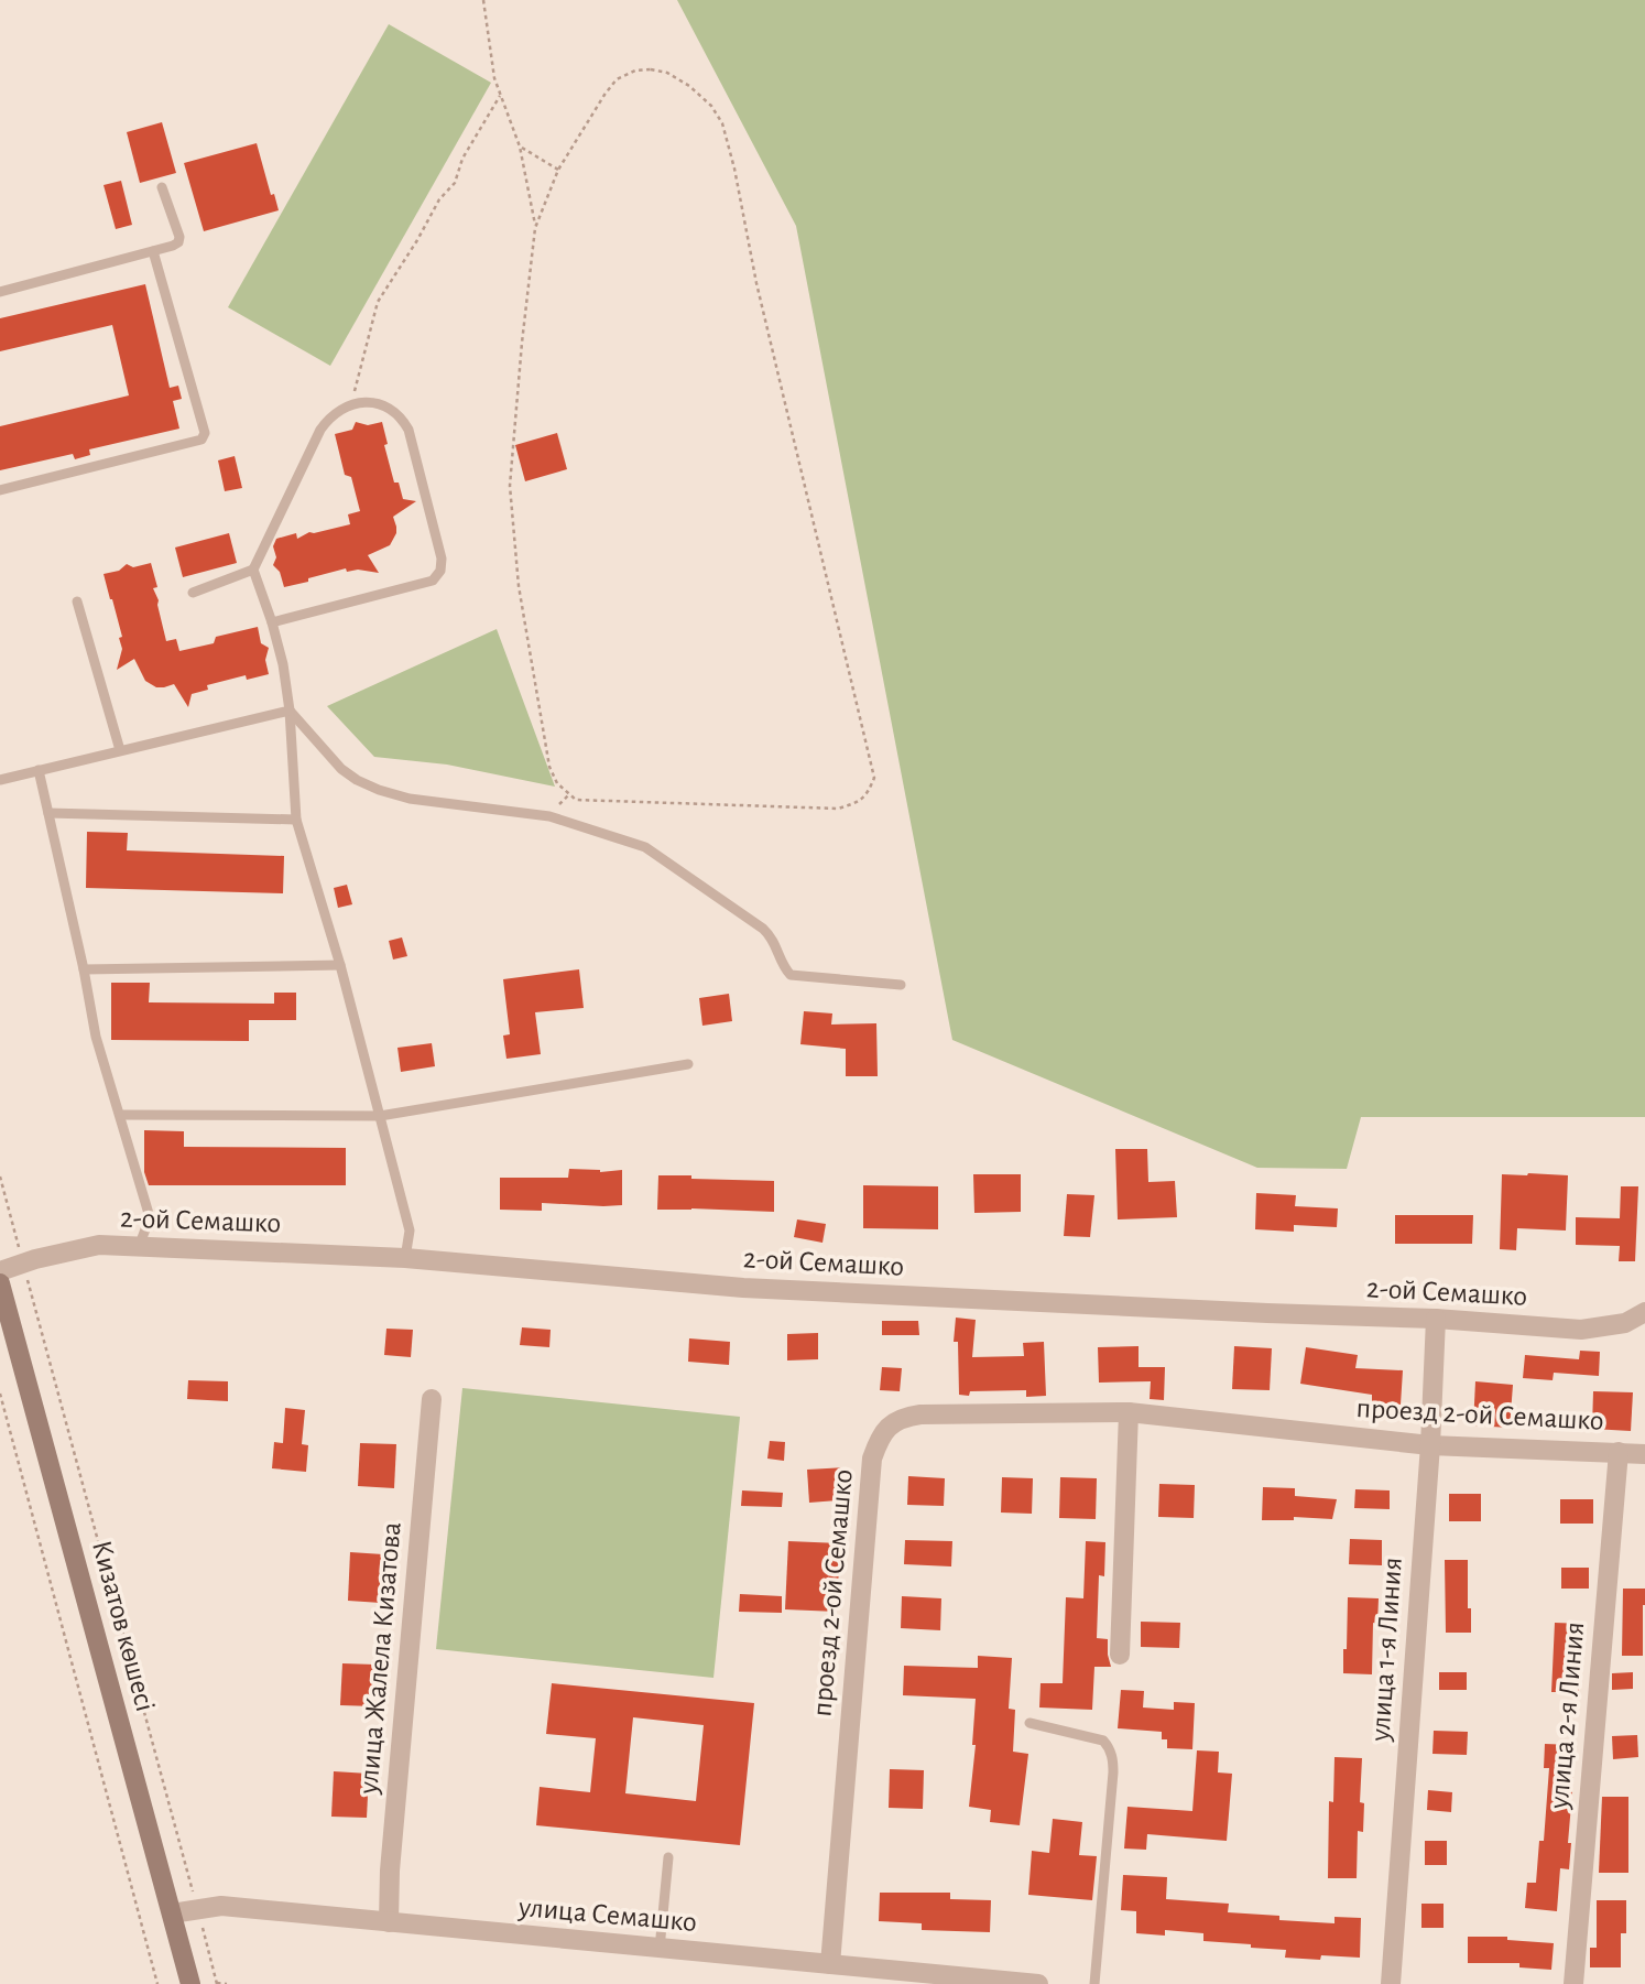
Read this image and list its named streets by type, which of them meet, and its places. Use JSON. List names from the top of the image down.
{
  "streets": {
    "main road": ["Кизатов көшесі"],
    "street": [
      "2-ой Семашко",
      "проезд 2-ой Семашко",
      "улица 1-я Линия",
      "улица Жалела Кизатова",
      "улица 2-я Линия",
      "улица Семашко"
    ]
  },
  "crossings": [
    ["2-ой Семашко", "улица 1-я Линия"],
    ["проезд 2-ой Семашко", "улица 1-я Линия"],
    ["проезд 2-ой Семашко", "улица 2-я Линия"],
    ["проезд 2-ой Семашко", "улица Семашко"],
    ["Кизатов көшесі", "улица Семашко"],
    ["улица Жалела Кизатова", "улица Семашко"]
  ]
}
